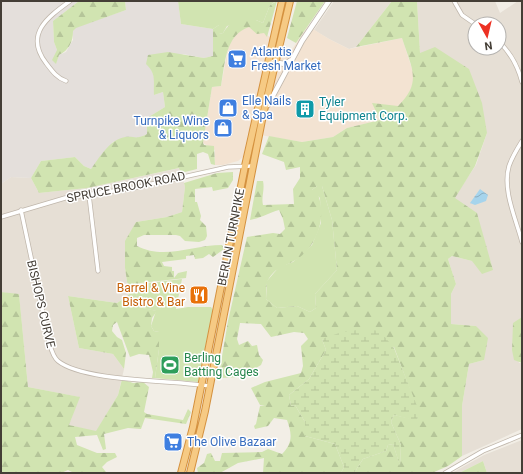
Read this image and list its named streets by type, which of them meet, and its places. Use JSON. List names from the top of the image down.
{
  "streets": {
    "highway": ["BERLIN TURNPIKE"],
    "street": ["SPRUCE BROOK ROAD", "BISHOPS CURVE"]
  },
  "crossings": [
    ["SPRUCE BROOK ROAD", "BERLIN TURNPIKE"],
    ["SPRUCE BROOK ROAD", "BISHOPS CURVE"],
    ["BERLIN TURNPIKE", "BISHOPS CURVE"]
  ],
  "places": {
    "supermarket": ["Atlantis Fresh Market", "The Olive Bazaar"],
    "shop": ["Elle Nails & Spa", "Turnpike Wine & Liquors"],
    "building": ["Tyler Equipment Corp."],
    "restaurant": ["Barrel & Vine Bistro & Bar"],
    "sports": ["Berling Batting Cages"]
  },
  "north": "bottom"
}
